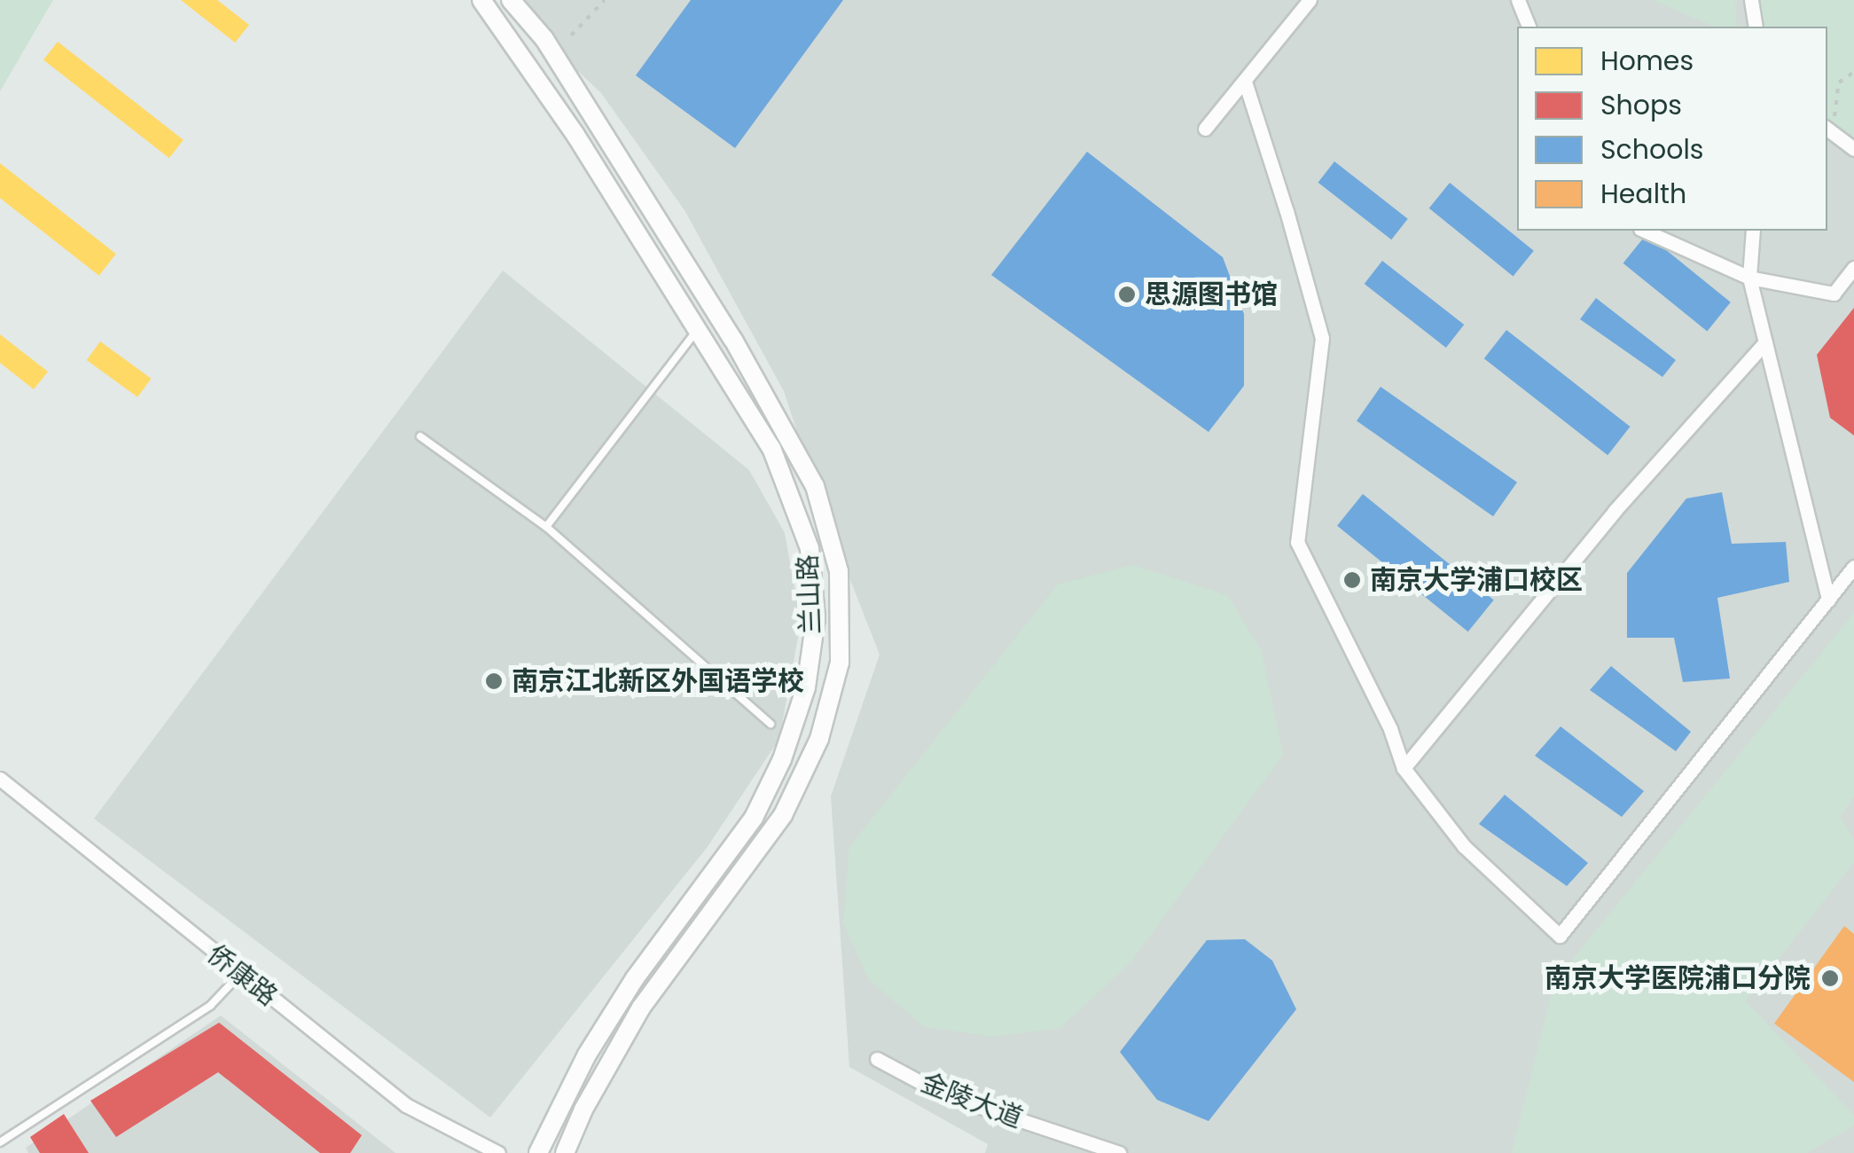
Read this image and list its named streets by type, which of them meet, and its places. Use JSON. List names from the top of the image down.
{
  "streets": {
    "street": ["兰山路", "侨康路", "金陵大道"]
  },
  "places": [
    "思源图书馆",
    "南京大学浦口校区",
    "南京江北新区外国语学校",
    "南京大学医院浦口分院"
  ],
  "legend": [
    "Homes",
    "Shops",
    "Schools",
    "Health"
  ]
}
